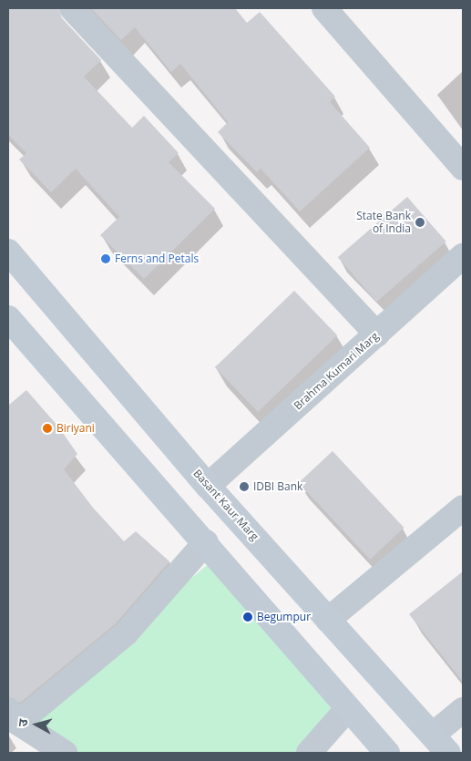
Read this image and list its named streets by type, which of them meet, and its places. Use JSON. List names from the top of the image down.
{
  "streets": {
    "main road": ["Basant Kaur Marg"],
    "street": ["Brahma Kumari Marg"]
  },
  "crossings": [
    ["Brahma Kumari Marg", "Basant Kaur Marg"]
  ],
  "places": [
    "State Bank of India",
    "Ferns and Petals",
    "Biriyani",
    "IDBI Bank",
    "Begumpur"
  ],
  "north": "left"
}
